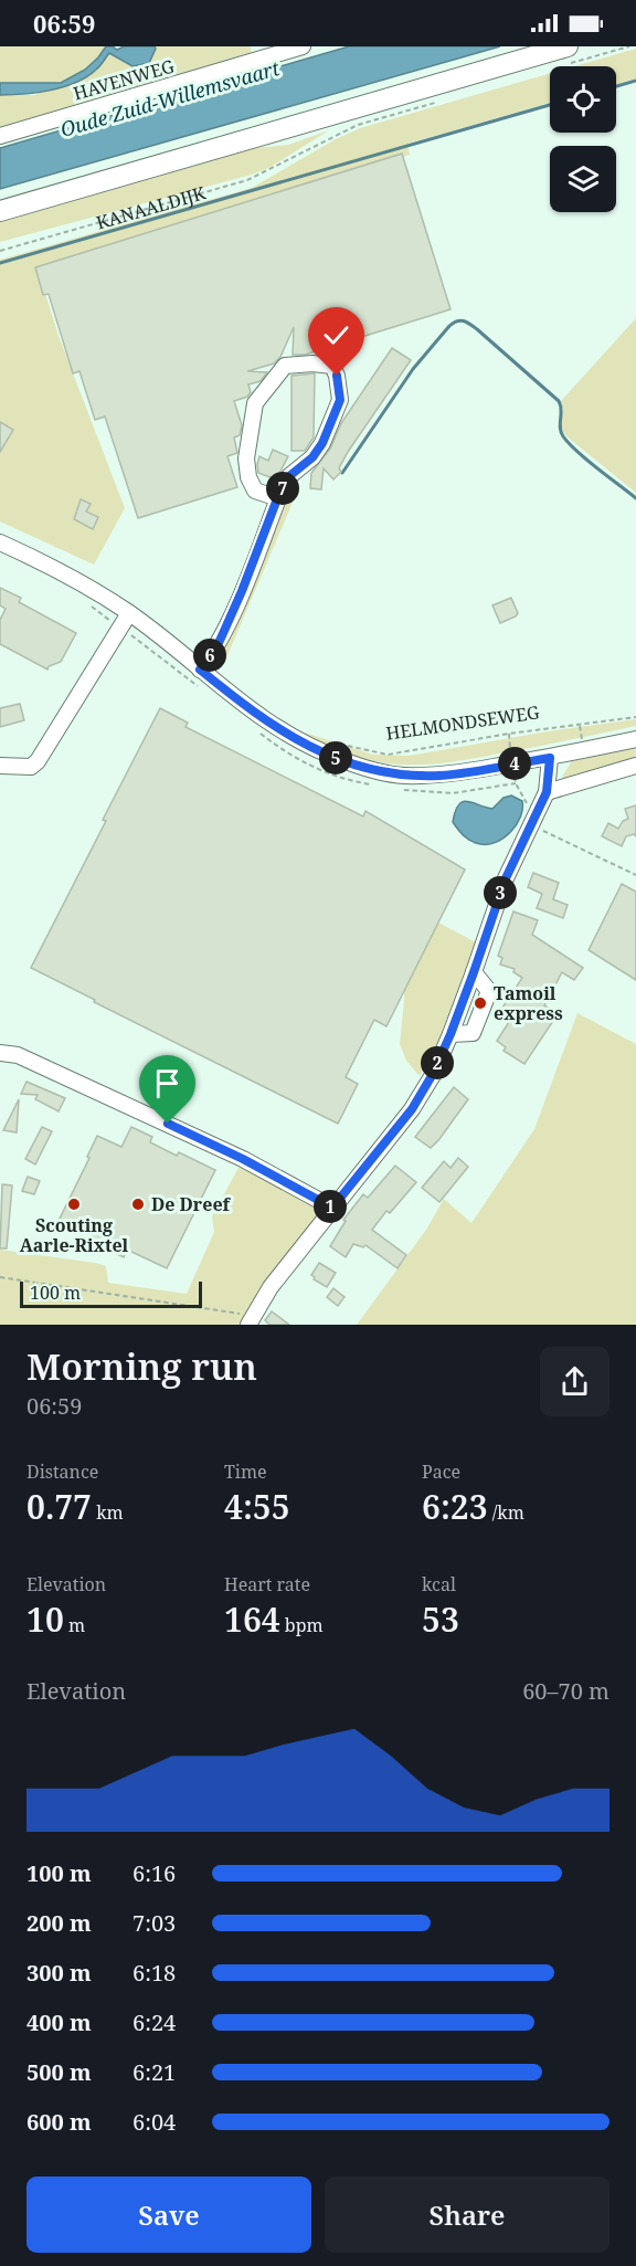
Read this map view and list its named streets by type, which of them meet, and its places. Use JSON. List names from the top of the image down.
{
  "streets": {
    "street": ["HAVENWEG"],
    "path": ["KANAALDIJK", "HELMONDSEWEG"]
  },
  "water": ["Oude Zuid-Willemsvaart"],
  "places": ["Tamoil express", "Scouting Aarle-Rixtel", "De Dreef"],
  "scale_bar": "100 m",
  "page": {
    "status": "06:59",
    "pins": [
      "7",
      "6",
      "5",
      "4",
      "3",
      "2",
      "1"
    ],
    "scale": "100 m",
    "heading": ["Morning run", "06:59"],
    "stats": [
      ["Distance", "0.77 km"],
      ["Time", "4:55"],
      ["Pace", "6:23 /km"],
      ["Elevation", "10 m"],
      ["Heart rate", "164 bpm"],
      ["kcal", "53"]
    ],
    "chart": ["Elevation", "60–70 m"],
    "list": [
      {
        "name": "100 m",
        "note": "6:16"
      },
      {
        "name": "200 m",
        "note": "7:03"
      },
      {
        "name": "300 m",
        "note": "6:18"
      },
      {
        "name": "400 m",
        "note": "6:24"
      },
      {
        "name": "500 m",
        "note": "6:21"
      },
      {
        "name": "600 m",
        "note": "6:04"
      }
    ],
    "buttons": ["Save", "Share"]
  }
}
